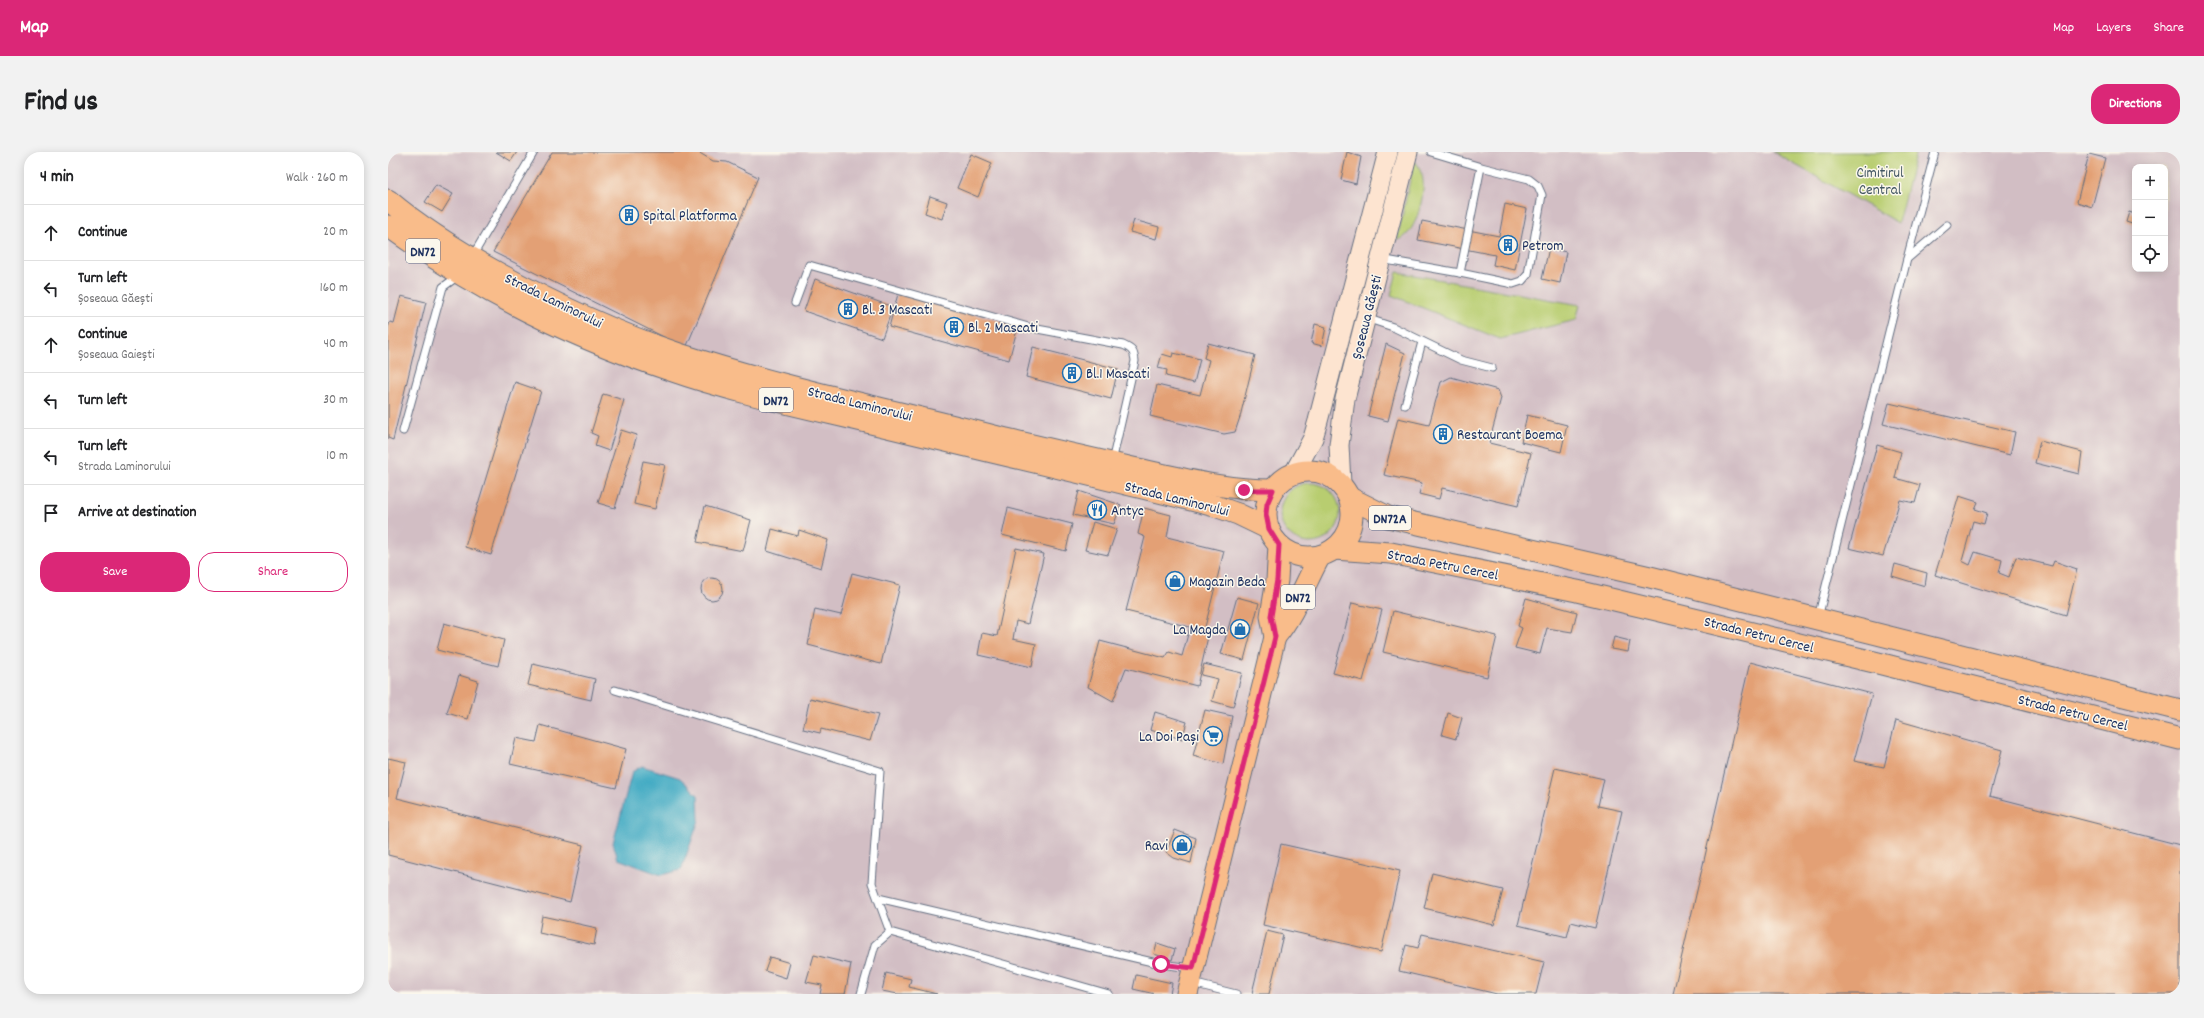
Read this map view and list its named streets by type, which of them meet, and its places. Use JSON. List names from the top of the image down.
{
  "streets": {
    "main road": [
      "DN72",
      "Strada Laminorului",
      "Șoseaua Găești",
      "DN72A",
      "Strada Petru Cercel"
    ]
  },
  "crossings": [
    ["DN72", "Strada Laminorului"],
    ["DN72", "Șoseaua Găești"],
    ["DN72", "Strada Petru Cercel"],
    ["Strada Laminorului", "Șoseaua Găești"],
    ["Strada Laminorului", "Strada Petru Cercel"],
    ["Șoseaua Găești", "Strada Petru Cercel"]
  ],
  "parks": ["Cimitirul Central"],
  "places": {
    "building": [
      "Spital Platforma",
      "Petrom",
      "Bl. 3 Mascati",
      "Bl. 2 Mascati",
      "Bl.1 Mascati",
      "Restaurant Boema"
    ],
    "restaurant": ["Antyc"],
    "shop": ["Magazin Beda", "La Magda", "Ravi"],
    "supermarket": ["La Doi Pași"]
  },
  "page": {
    "header": "Map",
    "nav": ["Map", "Layers", "Share"],
    "title": "Find us",
    "buttons": [
      "Directions",
      ["Save", "Share"]
    ],
    "heading": ["4 min", "Walk · 260 m"],
    "map_buttons": ["+", "−"],
    "list": [
      ["Continue", "20 m"],
      ["Turn left", "Șoseaua Găești", "160 m"],
      ["Continue", "Șoseaua Gaiești", "40 m"],
      ["Turn left", "30 m"],
      ["Turn left", "Strada Laminorului", "10 m"],
      "Arrive at destination"
    ]
  }
}
